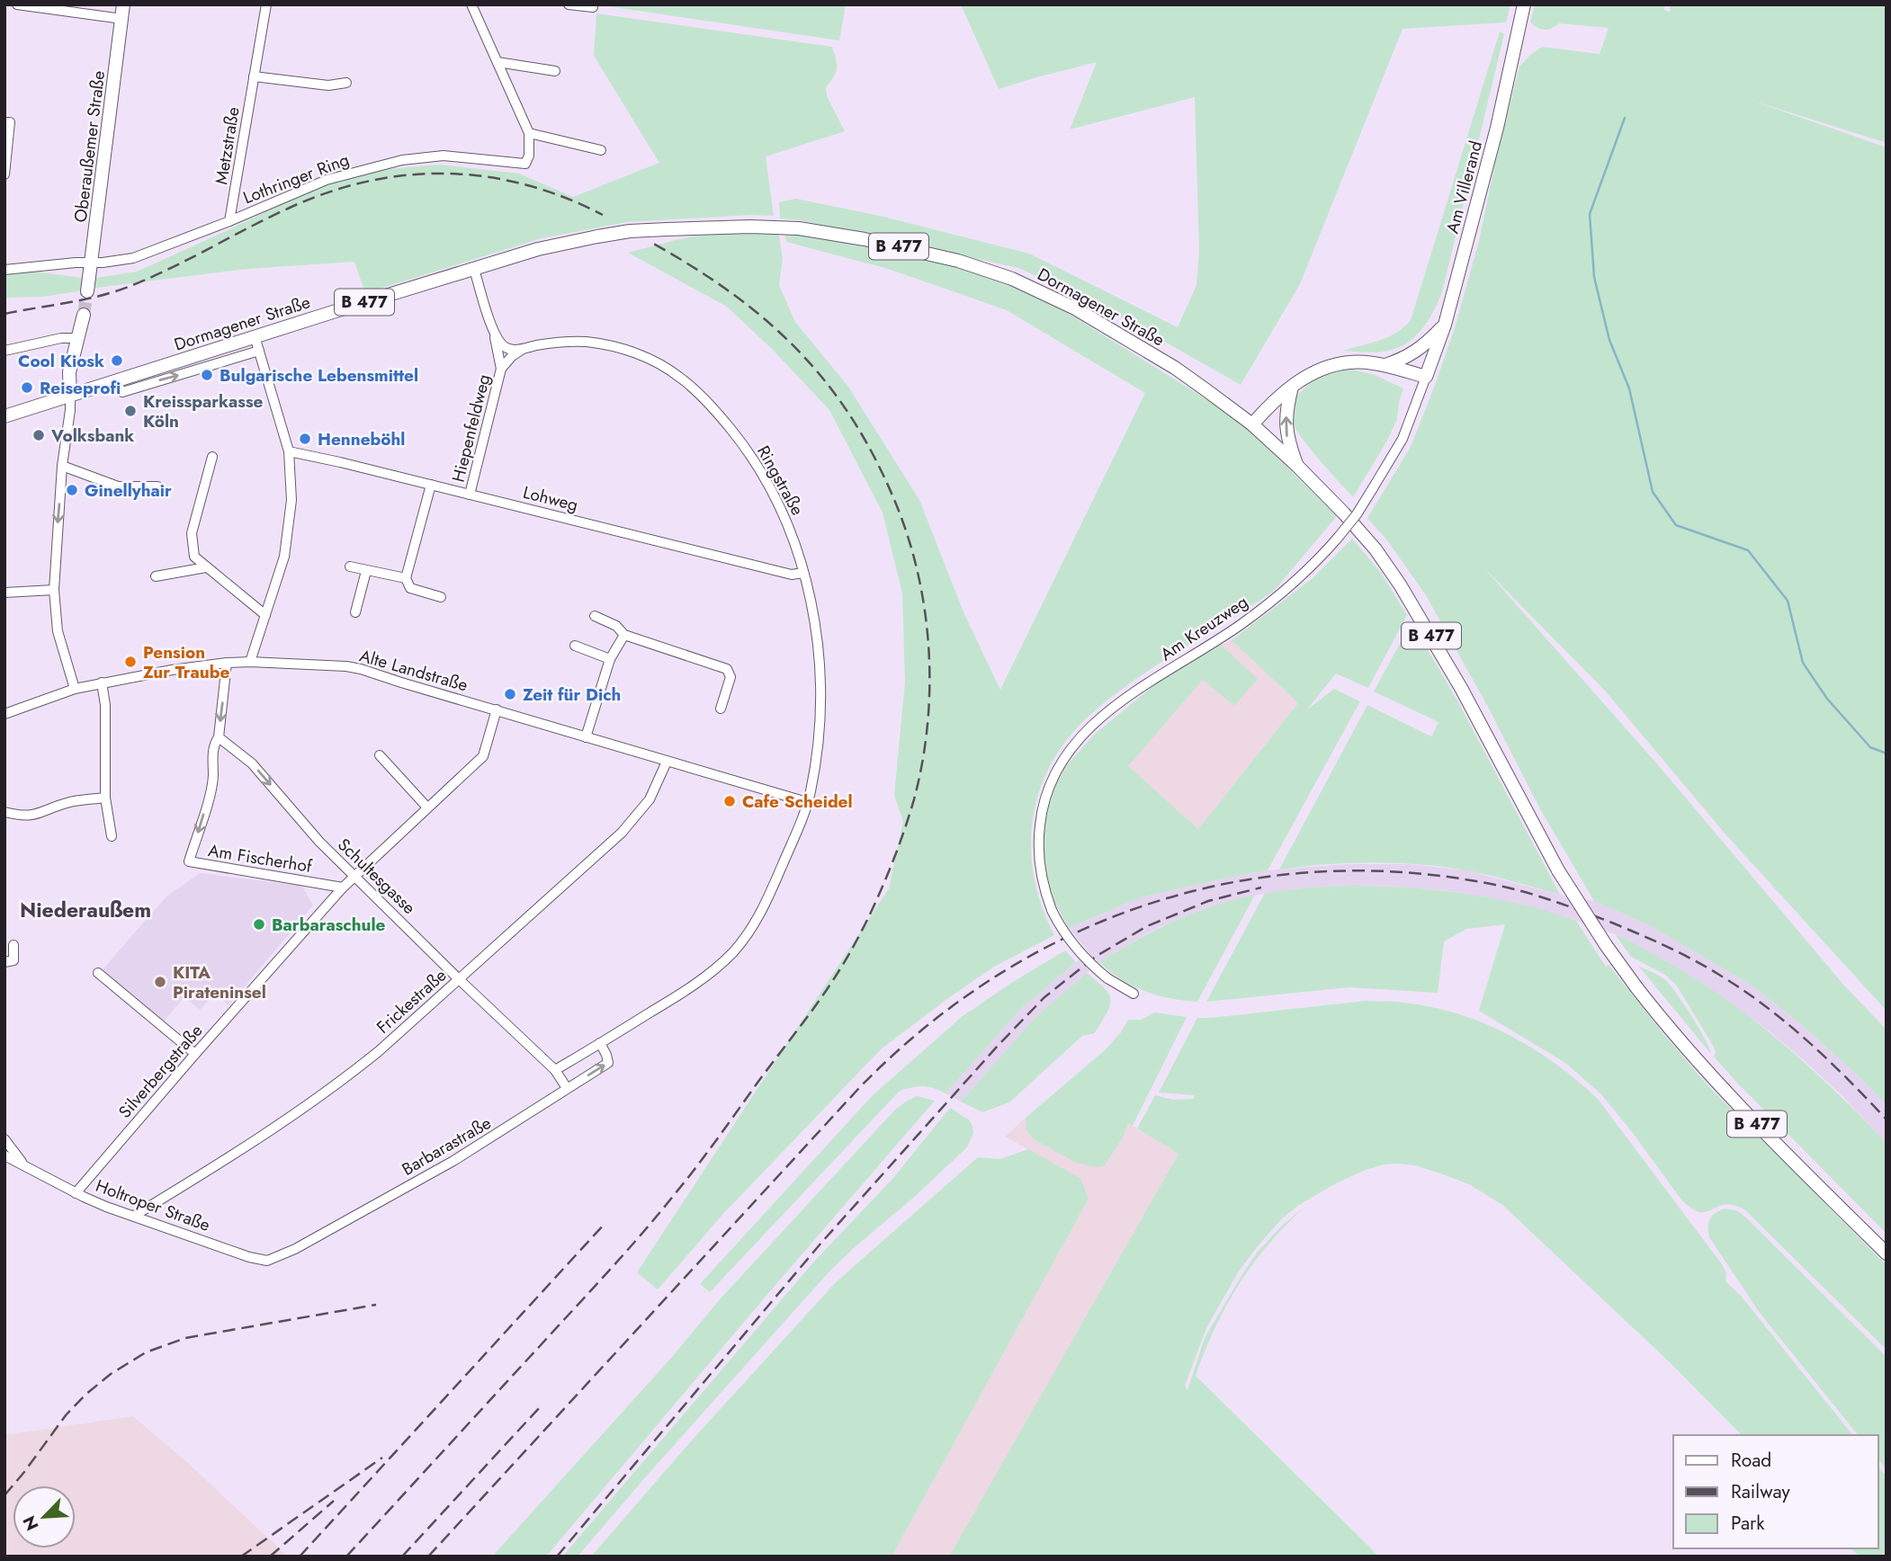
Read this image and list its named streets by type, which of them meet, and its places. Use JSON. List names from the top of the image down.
{
  "streets": {
    "main road": [
      "Oberaußemer Straße",
      "Am Villerand",
      "B 477",
      "Dormagener Straße"
    ],
    "street": [
      "Metzstraße",
      "Lothringer Ring",
      "Hiepenfeldweg",
      "Ringstraße",
      "Lohweg",
      "Am Kreuzweg",
      "Alte Landstraße",
      "Am Fischerhof",
      "Schultesgasse",
      "Frickestraße",
      "Silverbergstraße",
      "Barbarastraße",
      "Holtroper Straße"
    ]
  },
  "crossings": [
    ["Metzstraße", "Lothringer Ring"],
    ["Oberaußemer Straße", "Lothringer Ring"],
    ["Am Villerand", "Am Kreuzweg"],
    ["B 477", "Dormagener Straße"],
    ["Hiepenfeldweg", "Lohweg"],
    ["Ringstraße", "Lohweg"],
    ["Ringstraße", "Alte Landstraße"],
    ["Alte Landstraße", "Frickestraße"],
    ["Alte Landstraße", "Silverbergstraße"],
    ["Am Fischerhof", "Schultesgasse"],
    ["Am Fischerhof", "Silverbergstraße"],
    ["Schultesgasse", "Frickestraße"],
    ["Schultesgasse", "Silverbergstraße"],
    ["Schultesgasse", "Barbarastraße"],
    ["Frickestraße", "Holtroper Straße"],
    ["Silverbergstraße", "Holtroper Straße"],
    ["Barbarastraße", "Holtroper Straße"]
  ],
  "one_way": ["Schultesgasse"],
  "districts": ["Niederaußem"],
  "places": [
    "Cool Kiosk",
    "Bulgarische Lebensmittel",
    "Reiseprofi",
    "Kreissparkasse Köln",
    "Volksbank",
    "Henneböhl",
    "Ginellyhair",
    "Pension Zur Traube",
    "Zeit für Dich",
    "Cafe Scheidel",
    "Barbaraschule",
    "KITA Pirateninsel"
  ],
  "legend": ["Road", "Railway", "Park"],
  "north": "bottom left"
}
